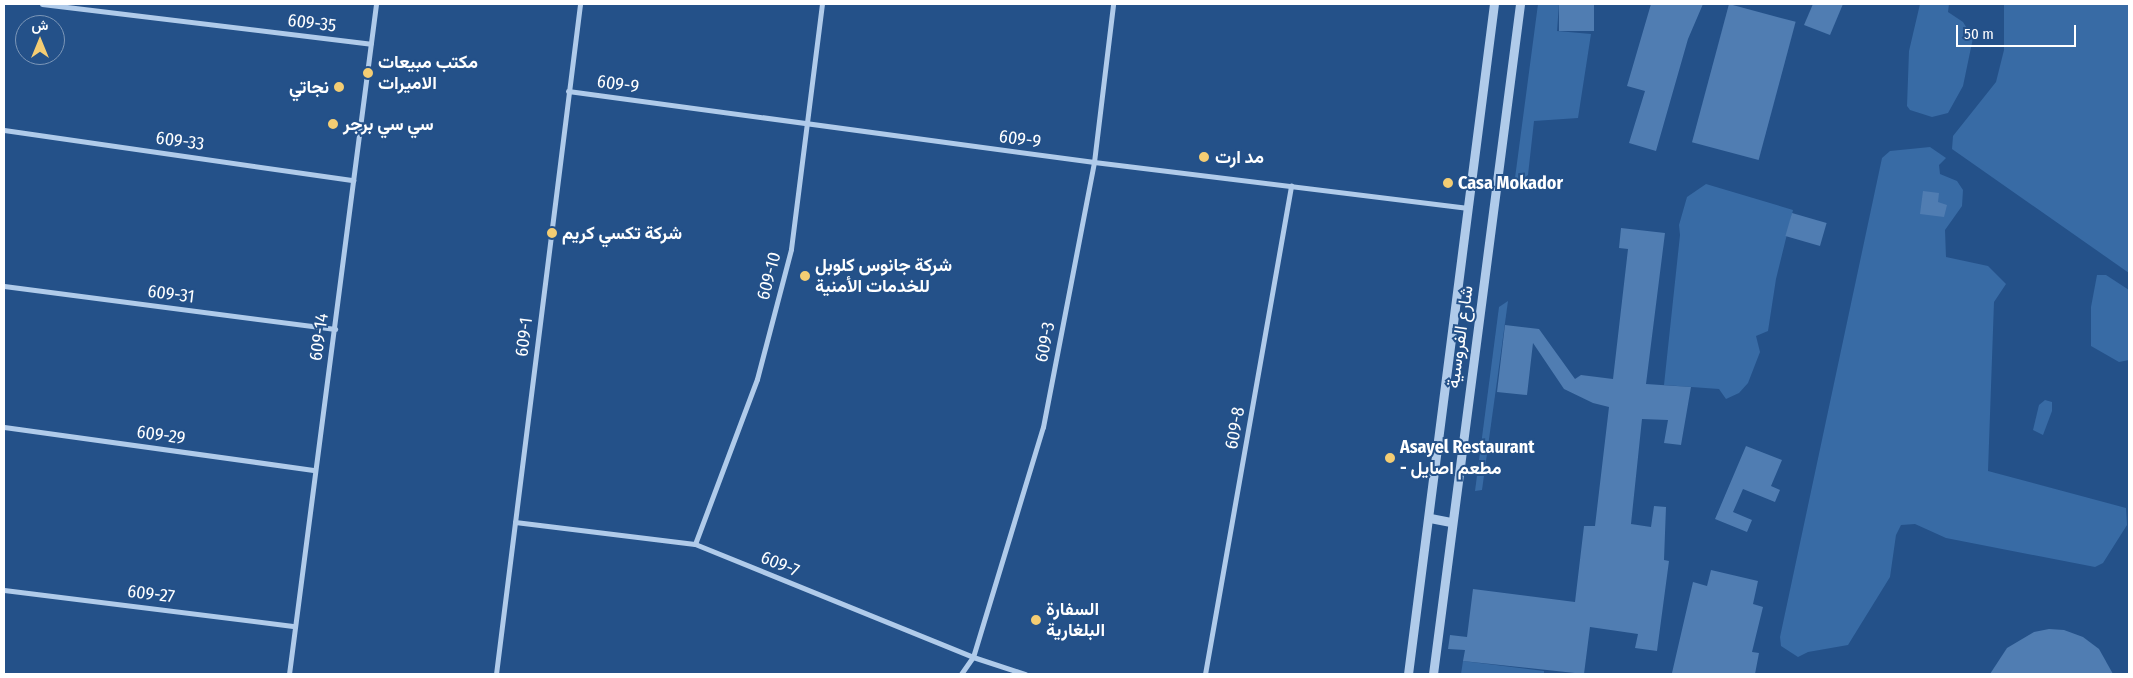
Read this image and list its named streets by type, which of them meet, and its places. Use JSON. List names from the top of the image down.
{
  "streets": {
    "street": [
      "609-35",
      "609-9",
      "609-33",
      "609-10",
      "609-31",
      "609-14",
      "609-1",
      "شارع الفروسية",
      "609-3",
      "609-8",
      "609-29",
      "609-7",
      "609-27"
    ]
  },
  "crossings": [
    ["609-35", "609-14"],
    ["609-9", "609-10"],
    ["609-9", "609-1"],
    ["609-9", "شارع الفروسية"],
    ["609-9", "609-3"],
    ["609-9", "609-8"],
    ["609-33", "609-14"],
    ["609-10", "609-7"],
    ["609-31", "609-14"],
    ["609-14", "609-29"],
    ["609-14", "609-27"],
    ["609-1", "609-7"],
    ["609-3", "609-7"]
  ],
  "places": [
    "مكتب مبيعات الاميرات",
    "نجاتي",
    "سي سي برجر",
    "مد ارت",
    "Casa Mokador",
    "شركة تكسي كريم",
    "شركة جانوس كلوبل للخدمات الأمنية",
    "Asayel Restaurant - مطعم اصايل",
    "السفارة البلغارية"
  ],
  "scale_bar": "50 m",
  "north": "top"
}
